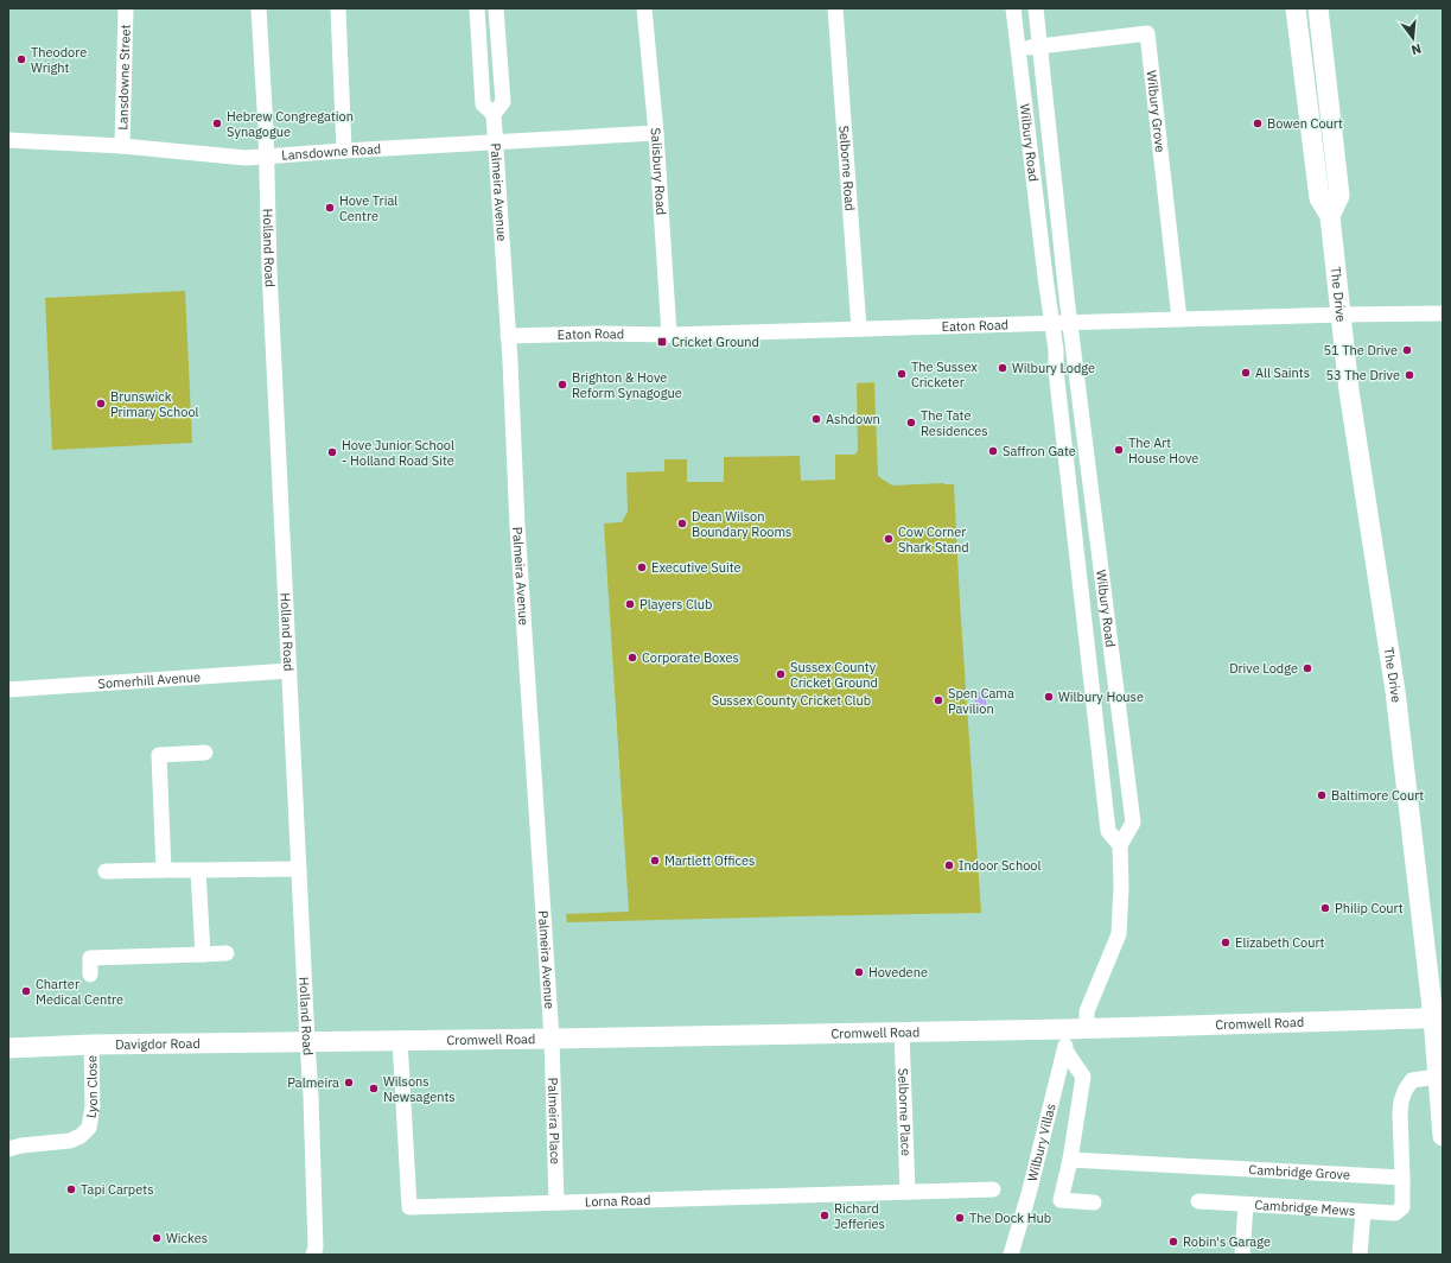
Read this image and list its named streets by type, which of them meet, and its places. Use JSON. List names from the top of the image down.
{
  "streets": {
    "main road": ["The Drive", "Cromwell Road", "Davigdor Road"],
    "street": [
      "Lansdowne Street",
      "Wilbury Grove",
      "Wilbury Road",
      "Lansdowne Road",
      "Selborne Road",
      "Salisbury Road",
      "Palmeira Avenue",
      "Holland Road",
      "Eaton Road",
      "Somerhill Avenue",
      "Lyon Close",
      "Selborne Place",
      "Palmeira Place",
      "Wilbury Villas",
      "Cambridge Grove",
      "Lorna Road",
      "Cambridge Mews"
    ]
  },
  "crossings": [
    ["Lansdowne Street", "Lansdowne Road"],
    ["Wilbury Grove", "Wilbury Road"],
    ["Wilbury Grove", "Eaton Road"],
    ["Wilbury Road", "Eaton Road"],
    ["Lansdowne Road", "Salisbury Road"],
    ["Lansdowne Road", "Palmeira Avenue"],
    ["Lansdowne Road", "Holland Road"],
    ["Selborne Road", "Eaton Road"],
    ["Salisbury Road", "Eaton Road"],
    ["Palmeira Avenue", "Eaton Road"],
    ["Palmeira Avenue", "Cromwell Road"],
    ["Palmeira Avenue", "Palmeira Place"],
    ["Holland Road", "Somerhill Avenue"],
    ["Holland Road", "Cromwell Road"],
    ["Holland Road", "Davigdor Road"],
    ["The Drive", "Eaton Road"],
    ["The Drive", "Cromwell Road"],
    ["Cromwell Road", "Davigdor Road"],
    ["Cromwell Road", "Selborne Place"],
    ["Cromwell Road", "Palmeira Place"],
    ["Cromwell Road", "Wilbury Villas"],
    ["Cromwell Road", "Lorna Road"],
    ["Davigdor Road", "Lyon Close"],
    ["Selborne Place", "Lorna Road"],
    ["Palmeira Place", "Lorna Road"],
    ["Cambridge Grove", "Cambridge Mews"]
  ],
  "parks": ["Sussex County Cricket Club"],
  "places": {
    "other": [
      "Theodore Wright",
      "Hebrew Congregation Synagogue",
      "Bowen Court",
      "Hove Trial Centre",
      "51 The Drive",
      "Wilbury Lodge",
      "All Saints",
      "The Sussex Cricketer",
      "53 The Drive",
      "Brighton & Hove Reform Synagogue",
      "Brunswick Primary School",
      "Ashdown",
      "The Tate Residences",
      "The Art House Hove",
      "Saffron Gate",
      "Hove Junior School - Holland Road Site",
      "Dean Wilson Boundary Rooms",
      "Cow Corner Shark Stand",
      "Executive Suite",
      "Players Club",
      "Corporate Boxes",
      "Drive Lodge",
      "Sussex County Cricket Ground",
      "Wilbury House",
      "Spen Cama Pavilion",
      "Baltimore Court",
      "Martlett Offices",
      "Indoor School",
      "Philip Court",
      "Elizabeth Court",
      "Hovedene",
      "Charter Medical Centre",
      "Palmeira",
      "Wilsons Newsagents",
      "Tapi Carpets",
      "Richard Jefferies",
      "The Dock Hub",
      "Wickes",
      "Robin's Garage"
    ],
    "transit": ["Cricket Ground"]
  },
  "north": "bottom"
}
